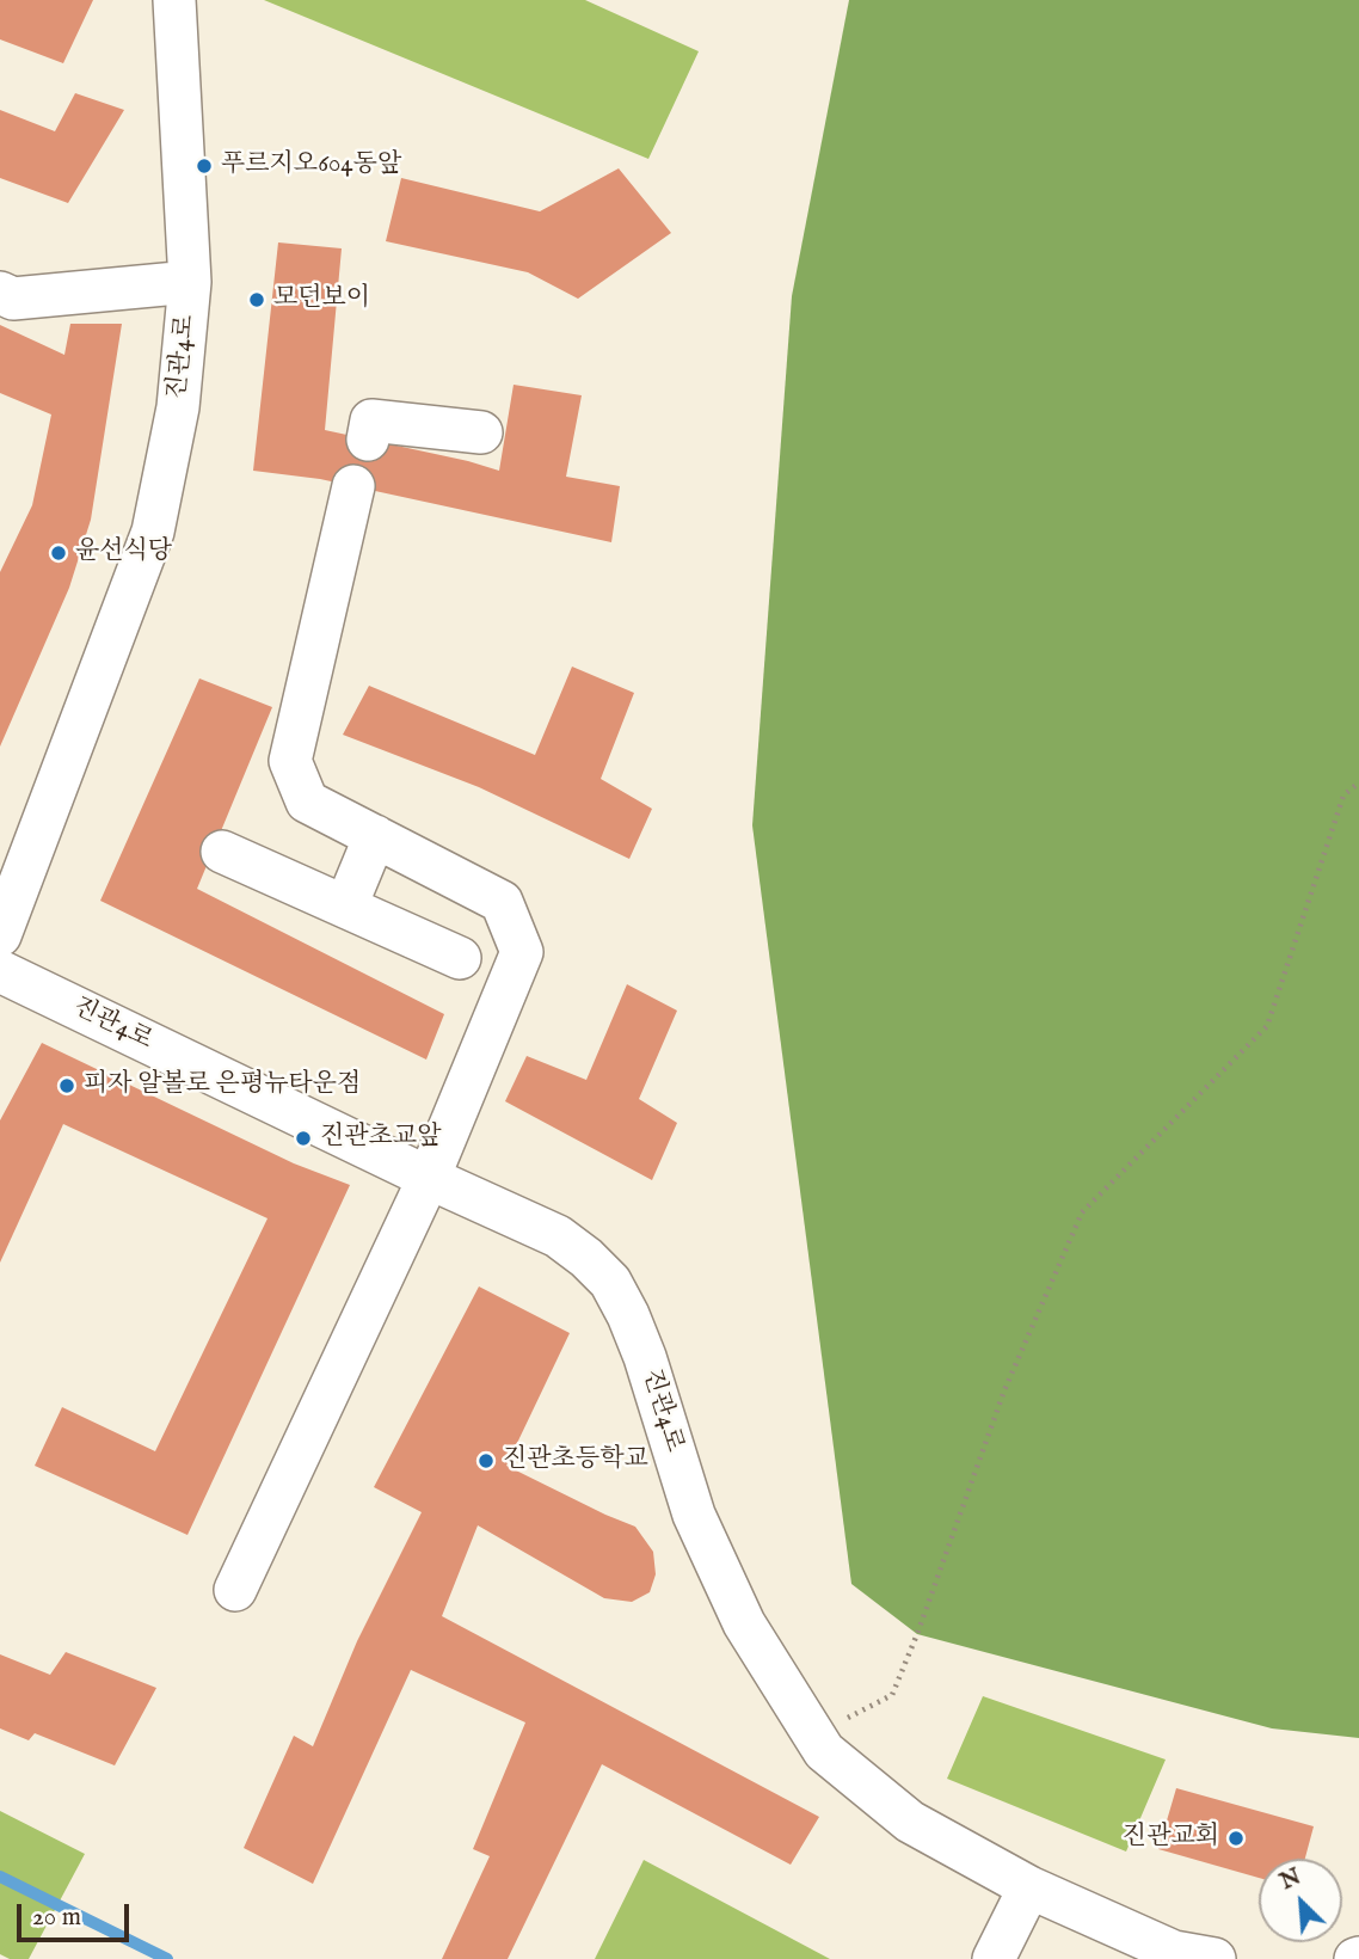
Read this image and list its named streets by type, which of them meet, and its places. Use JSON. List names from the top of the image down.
{
  "streets": {
    "street": ["진관4로"]
  },
  "places": [
    "푸르지오604동앞",
    "모던보이",
    "윤선식당",
    "피자 알볼로 은평뉴타운점",
    "진관초교앞",
    "진관초등학교",
    "진관교회"
  ],
  "scale_bar": "20 m",
  "north": "top left"
}
